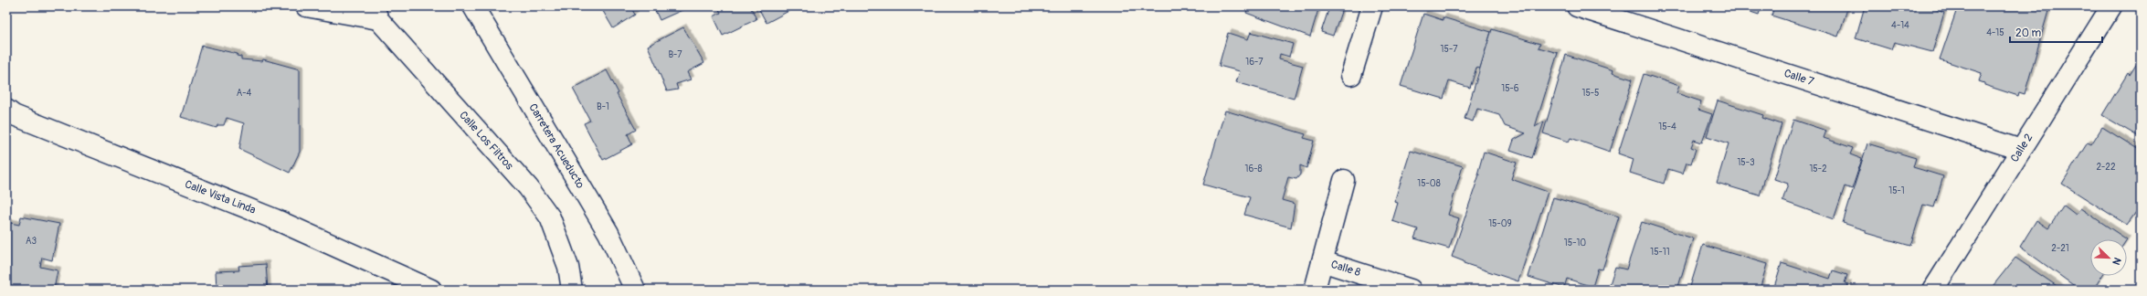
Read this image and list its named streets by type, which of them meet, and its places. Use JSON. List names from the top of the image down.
{
  "streets": {
    "street": [
      "Calle 7",
      "Calle Los Filtros",
      "Carretera Acueducto",
      "Calle 2",
      "Calle Vista Linda",
      "Calle 8"
    ]
  },
  "crossings": [
    ["Calle 7", "Calle 2"]
  ],
  "house_numbers": [
    "4-14",
    "4-15",
    "15-7",
    "B-7",
    "16-7",
    "15-6",
    "A-4",
    "15-5",
    "B-1",
    "15-4",
    "15-3",
    "2-22",
    "16-8",
    "15-2",
    "15-08",
    "15-1",
    "15-09",
    "A3",
    "15-10",
    "2-21",
    "15-11"
  ],
  "scale_bar": "20 m",
  "north": "bottom right"
}
